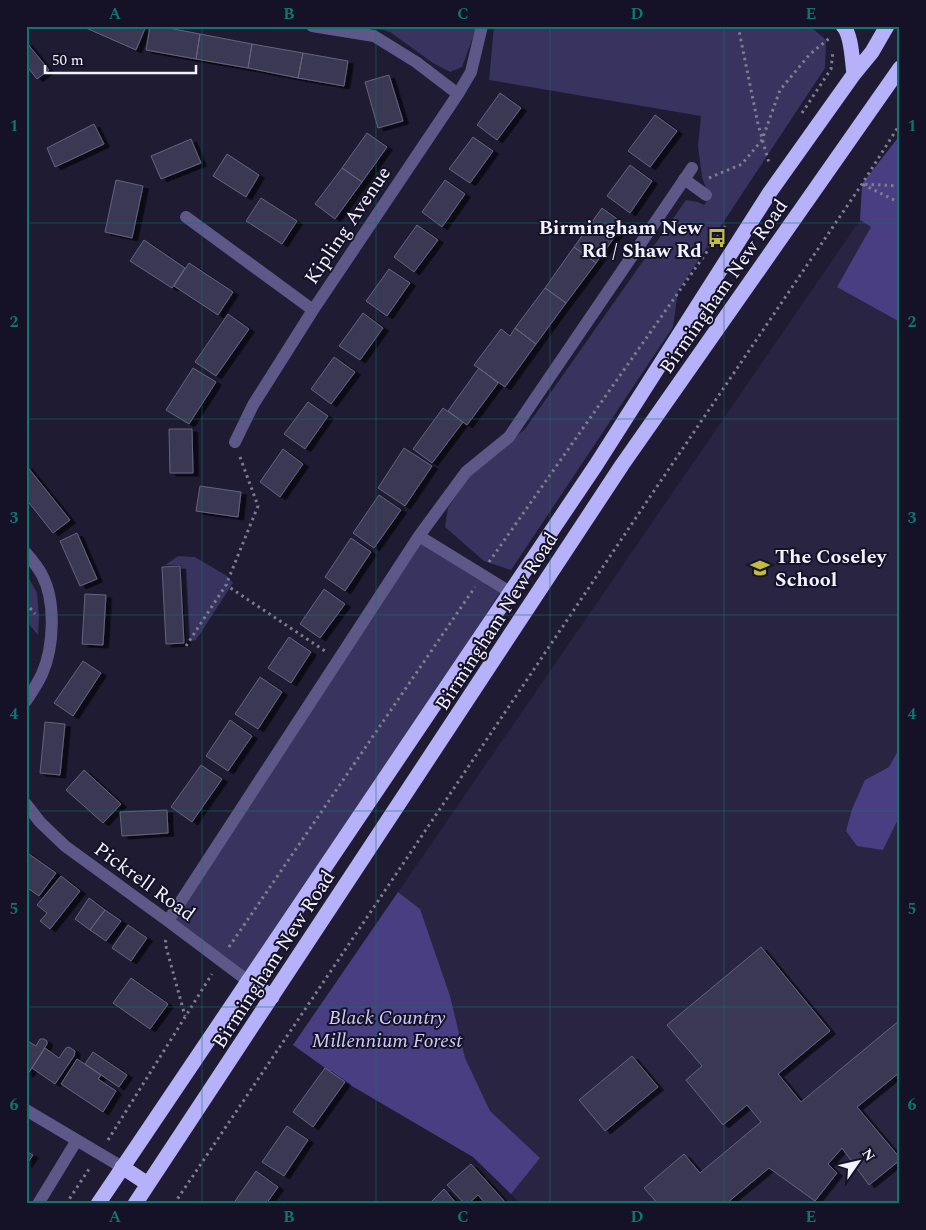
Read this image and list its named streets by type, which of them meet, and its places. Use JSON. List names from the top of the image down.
{
  "streets": {
    "highway": ["Birmingham New Road"],
    "street": ["Kipling Avenue", "Pickrell Road"]
  },
  "crossings": [
    ["Birmingham New Road", "Pickrell Road"]
  ],
  "parks": ["Black Country Millennium Forest"],
  "places": {
    "bus stop": ["Birmingham New Rd / Shaw Rd"],
    "school or university": ["The Coseley School"]
  },
  "scale_bar": "50 m",
  "north": "top right",
  "grid": {
    "columns": [
      "A",
      "B",
      "C",
      "D",
      "E"
    ],
    "rows": [
      "1",
      "2",
      "3",
      "4",
      "5",
      "6"
    ]
  }
}
